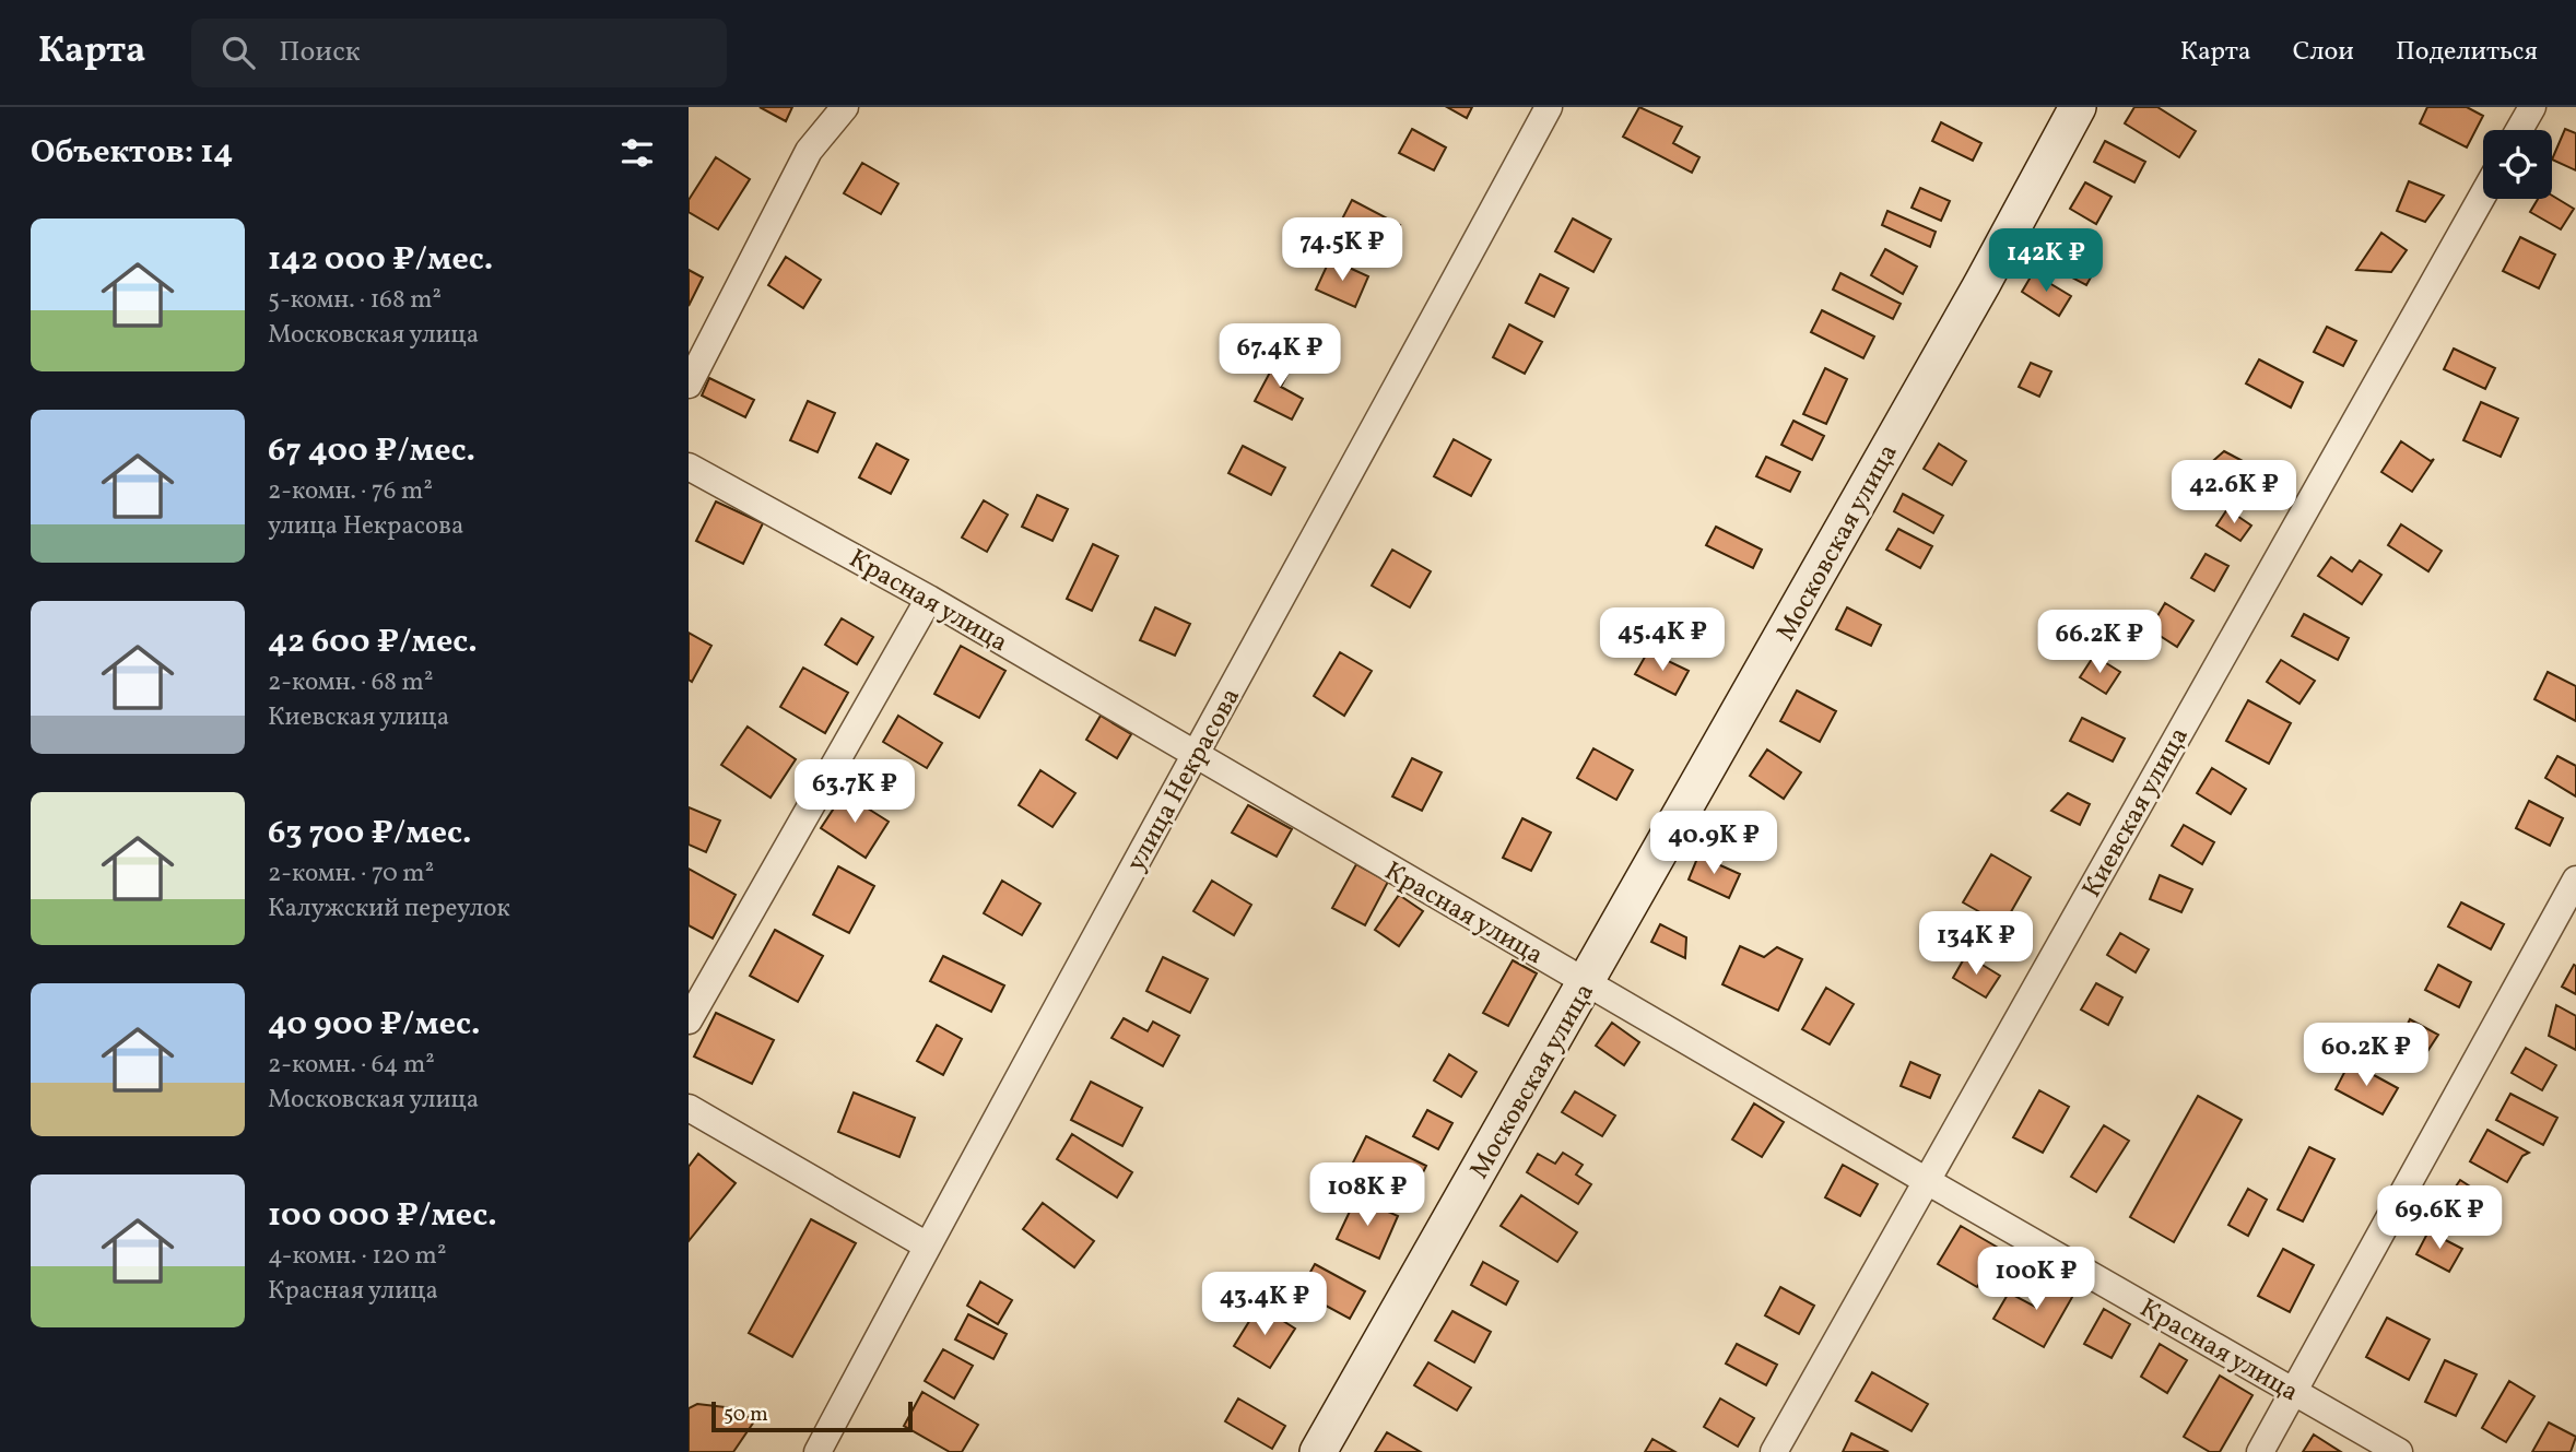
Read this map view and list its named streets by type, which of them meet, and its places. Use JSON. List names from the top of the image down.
{
  "streets": {
    "main road": ["Московская улица"],
    "street": ["Красная улица", "улица Некрасова", "Киевская улица"]
  },
  "crossings": [
    ["Московская улица", "Красная улица"],
    ["Красная улица", "улица Некрасова"],
    ["Красная улица", "Киевская улица"]
  ],
  "scale_bar": "50 m",
  "page": {
    "header": "Карта",
    "search": "Поиск",
    "nav": ["Карта", "Слои", "Поделиться"],
    "heading": "Объектов: 14",
    "list": [
      {
        "name": "142 000 ₽/мес.",
        "note": "5-комн. · 168 m² · Московская улица"
      },
      {
        "name": "67 400 ₽/мес.",
        "note": "2-комн. · 76 m² · улица Некрасова"
      },
      {
        "name": "42 600 ₽/мес.",
        "note": "2-комн. · 68 m² · Киевская улица"
      },
      {
        "name": "63 700 ₽/мес.",
        "note": "2-комн. · 70 m² · Калужский переулок"
      },
      {
        "name": "40 900 ₽/мес.",
        "note": "2-комн. · 64 m² · Московская улица"
      },
      {
        "name": "100 000 ₽/мес.",
        "note": "4-комн. · 120 m² · Красная улица"
      }
    ],
    "price": [
      "74.5K ₽",
      "142K ₽",
      "67.4K ₽",
      "42.6K ₽",
      "45.4K ₽",
      "66.2K ₽",
      "63.7K ₽",
      "40.9K ₽",
      "134K ₽",
      "60.2K ₽",
      "108K ₽",
      "69.6K ₽",
      "100K ₽",
      "43.4K ₽"
    ],
    "scale": "50 m"
  }
}
